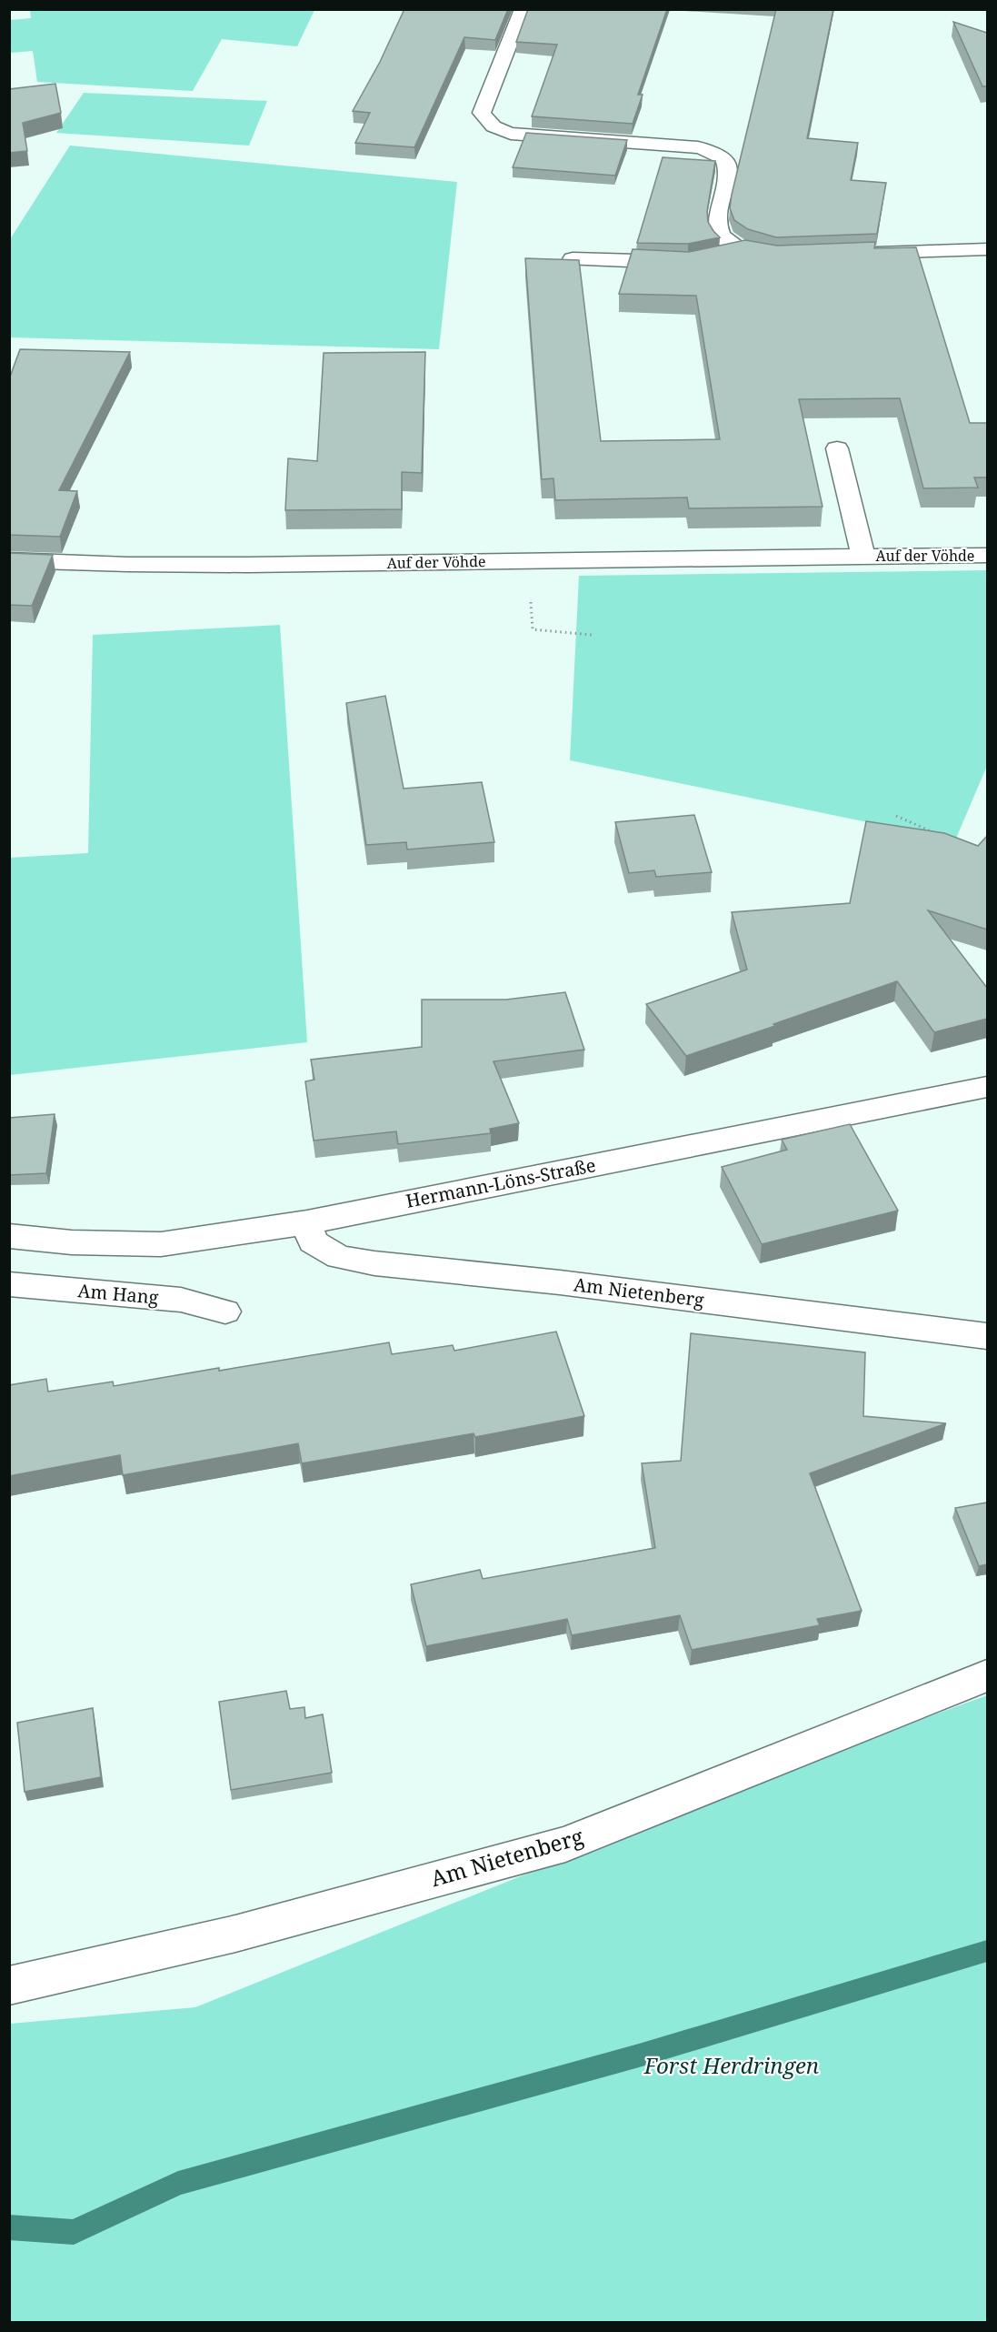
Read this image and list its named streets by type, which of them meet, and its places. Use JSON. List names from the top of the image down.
{
  "streets": {
    "street": [
      "Auf der Vöhde",
      "Hermann-Löns-Straße",
      "Am Nietenberg",
      "Am Hang"
    ]
  },
  "crossings": [
    ["Hermann-Löns-Straße", "Am Nietenberg"]
  ],
  "parks": ["Forst Herdringen"]
}
